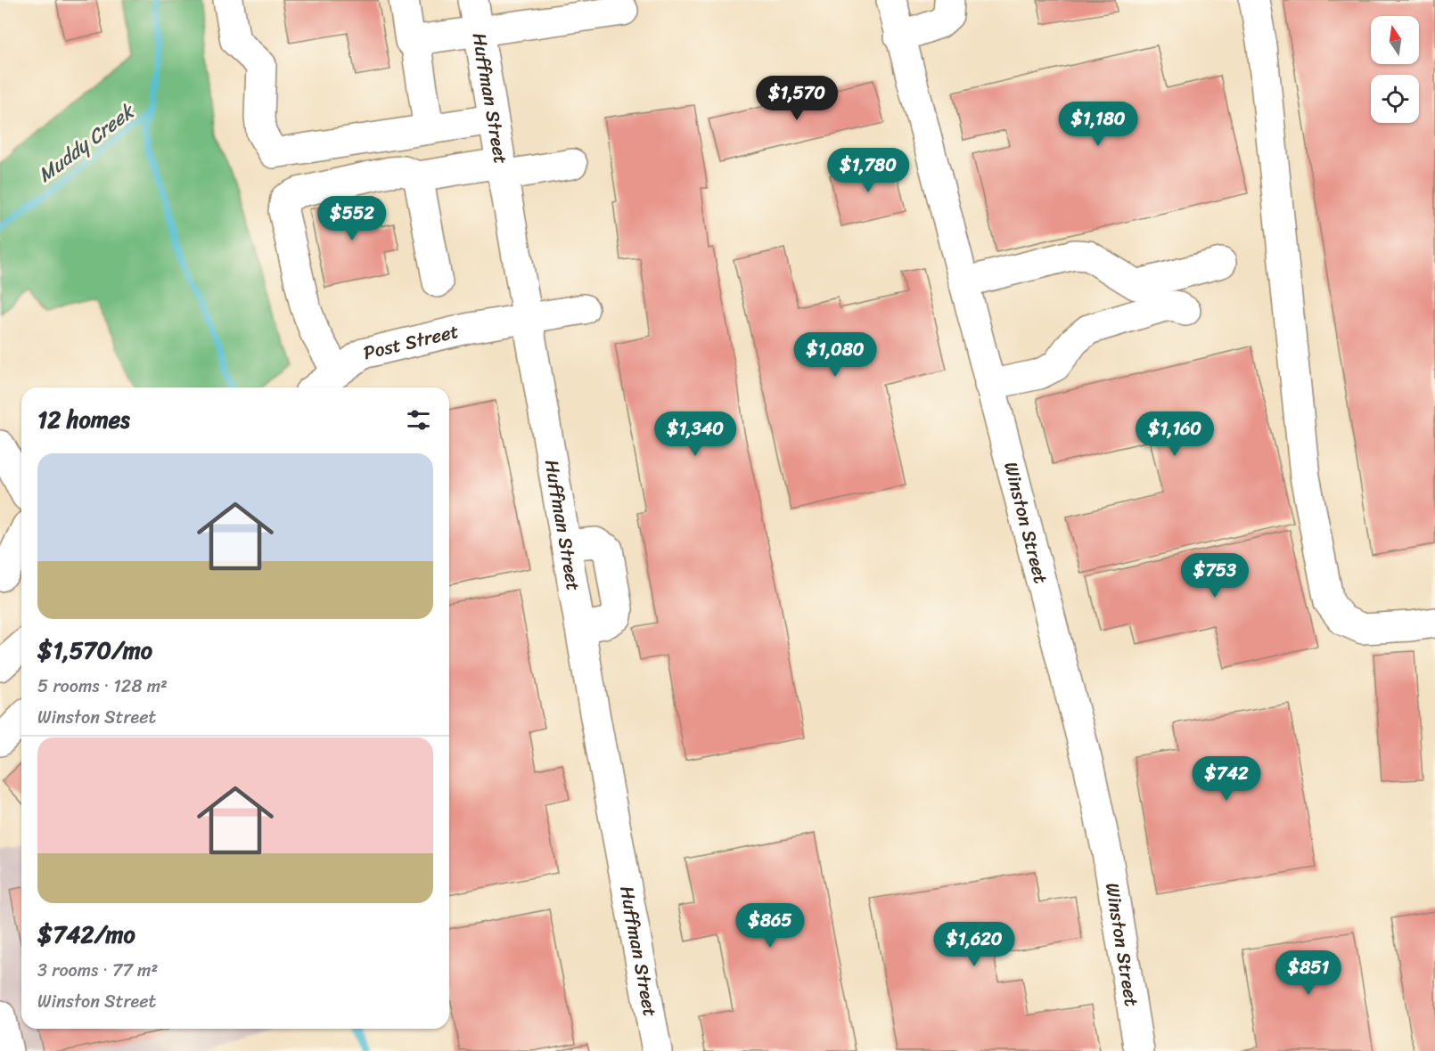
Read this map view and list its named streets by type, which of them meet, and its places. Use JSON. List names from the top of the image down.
{
  "streets": {
    "street": ["Huffman Street", "Post Street", "Winston Street"]
  },
  "crossings": [
    ["Huffman Street", "Post Street"]
  ],
  "water": ["Muddy Creek"],
  "north": "top",
  "page": {
    "price": [
      "$1,570",
      "$1,180",
      "$1,780",
      "$552",
      "$1,080",
      "$1,340",
      "$1,160",
      "$753",
      "$742",
      "$865",
      "$1,620",
      "$851"
    ],
    "heading": "12 homes",
    "list": [
      {
        "name": "$1,570/mo",
        "note": "5 rooms · 128 m² · Winston Street"
      },
      {
        "name": "$742/mo",
        "note": "3 rooms · 77 m² · Winston Street"
      }
    ]
  }
}
